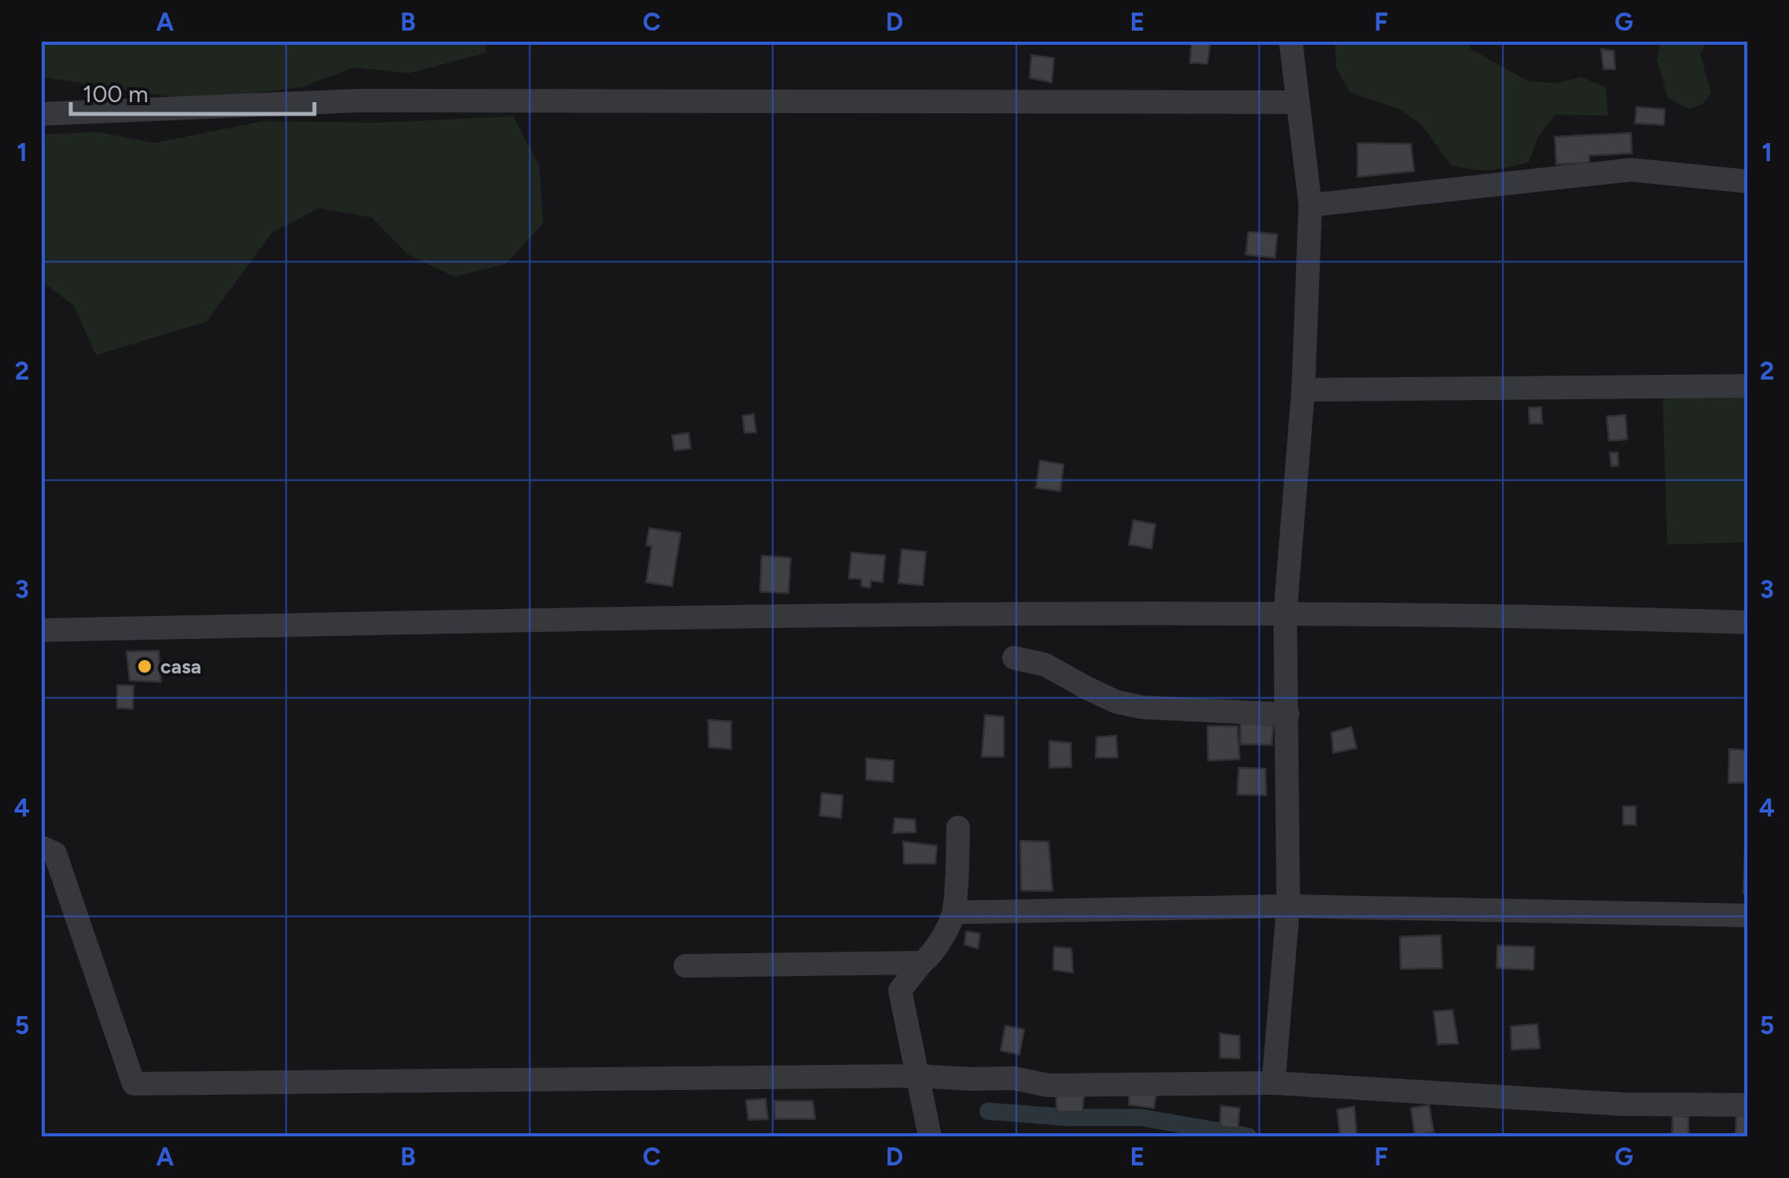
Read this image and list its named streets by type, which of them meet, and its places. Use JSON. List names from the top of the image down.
{
  "places": ["casa"],
  "scale_bar": "100 m",
  "grid": {
    "columns": [
      "A",
      "B",
      "C",
      "D",
      "E",
      "F",
      "G"
    ],
    "rows": [
      "1",
      "2",
      "3",
      "4",
      "5"
    ]
  }
}
